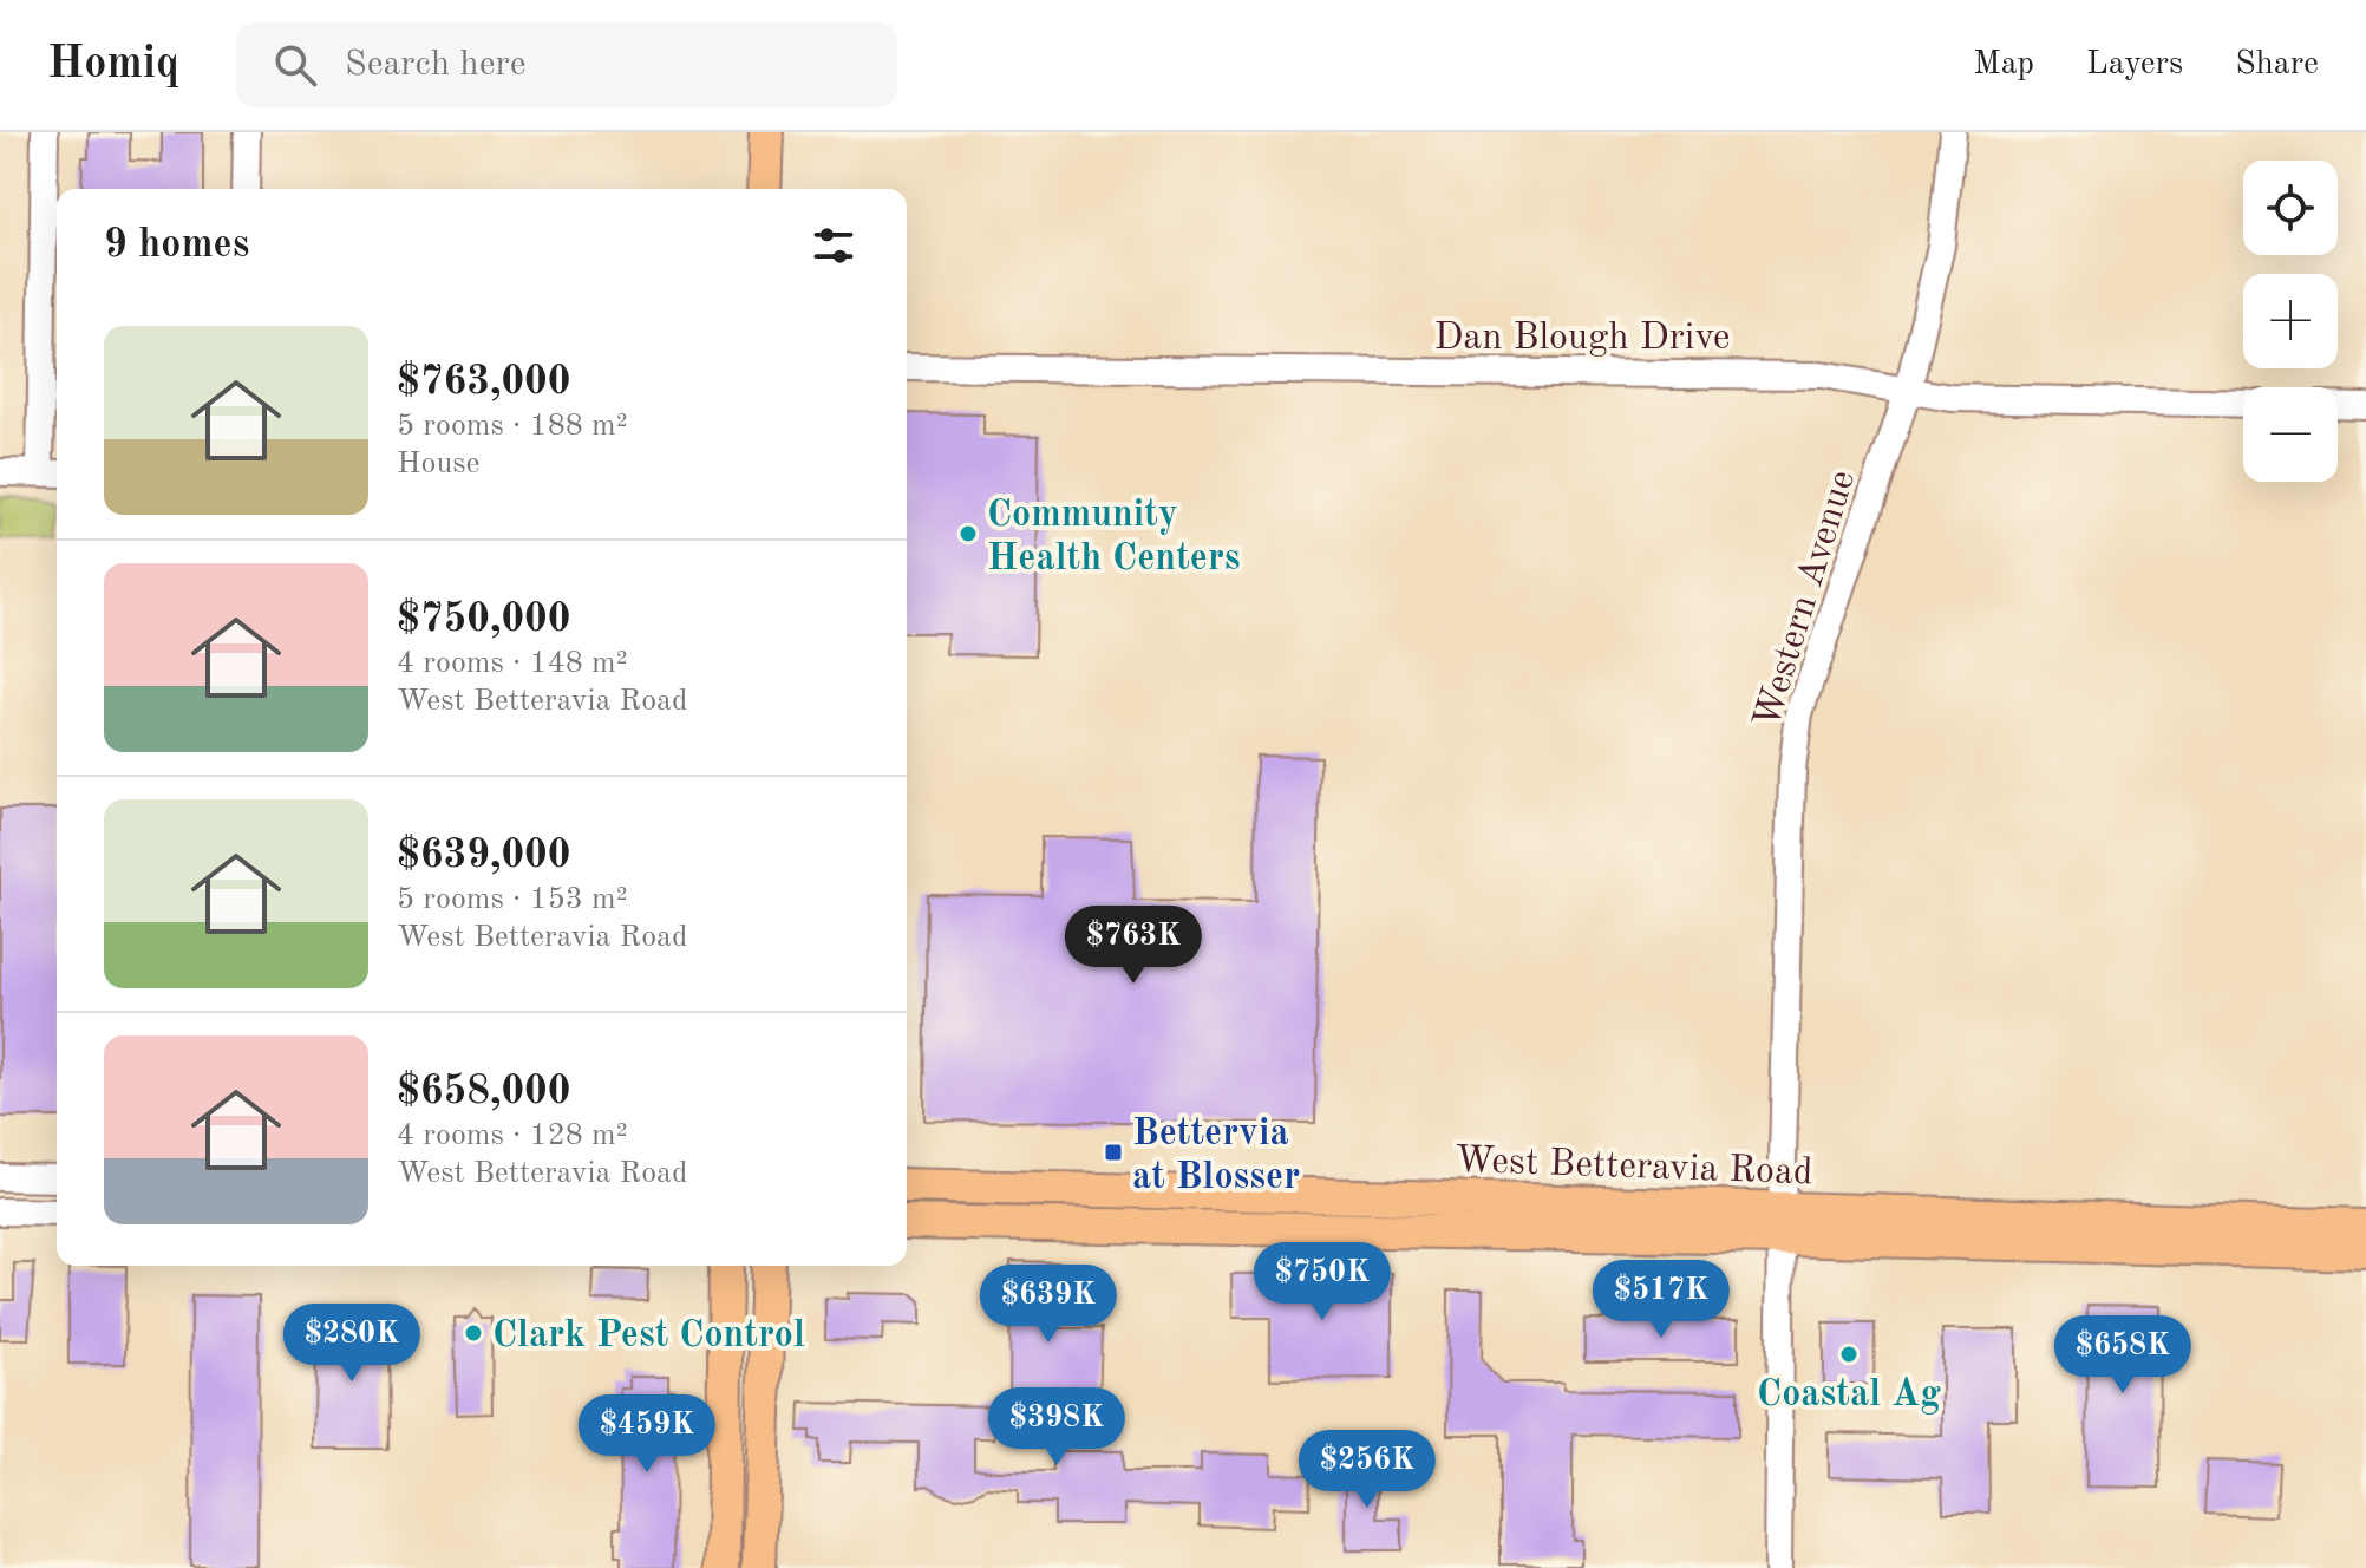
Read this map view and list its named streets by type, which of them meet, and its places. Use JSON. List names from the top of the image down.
{
  "streets": {
    "main road": ["West Betteravia Road"],
    "street": ["Dan Blough Drive", "Western Avenue"]
  },
  "crossings": [
    ["Dan Blough Drive", "Western Avenue"],
    ["Western Avenue", "West Betteravia Road"]
  ],
  "places": {
    "other": ["Community Health Centers", "Clark Pest Control", "Coastal Ag"],
    "transit": ["Bettervia at Blosser"]
  },
  "page": {
    "header": "Homiq",
    "search": "Search here",
    "nav": ["Map", "Layers", "Share"],
    "map_buttons": ["+", "−"],
    "heading": "9 homes",
    "list": [
      {
        "name": "$763,000",
        "note": "5 rooms · 188 m² · House"
      },
      {
        "name": "$750,000",
        "note": "4 rooms · 148 m² · West Betteravia Road"
      },
      {
        "name": "$639,000",
        "note": "5 rooms · 153 m² · West Betteravia Road"
      },
      {
        "name": "$658,000",
        "note": "4 rooms · 128 m² · West Betteravia Road"
      }
    ],
    "price": [
      "$763K",
      "$750K",
      "$517K",
      "$639K",
      "$280K",
      "$658K",
      "$398K",
      "$459K",
      "$256K"
    ]
  }
}
